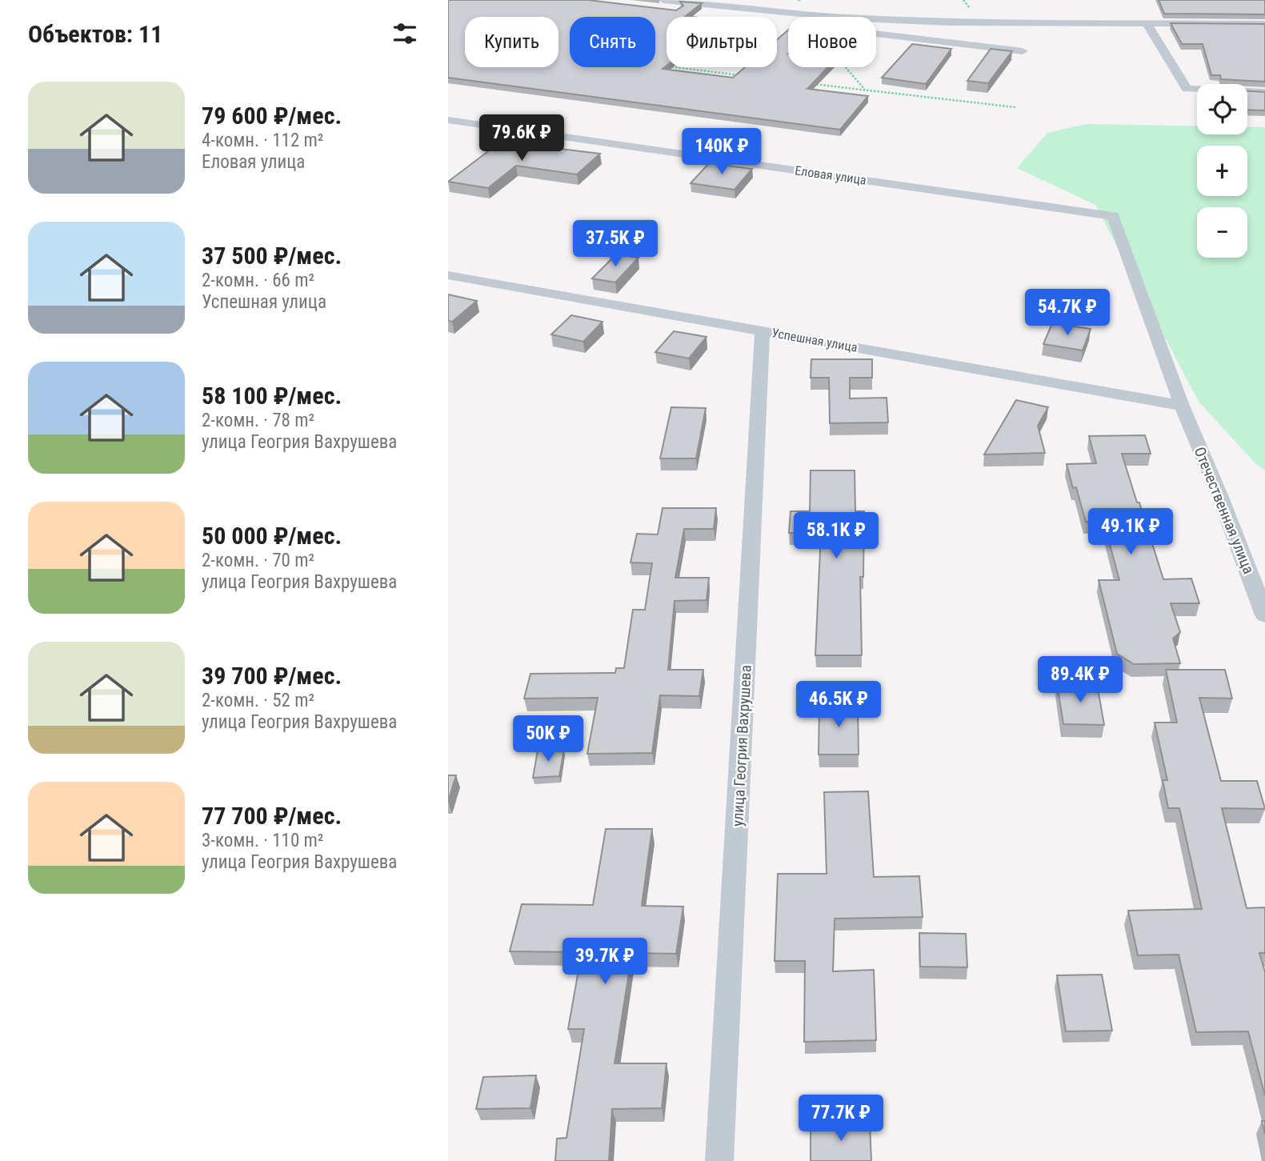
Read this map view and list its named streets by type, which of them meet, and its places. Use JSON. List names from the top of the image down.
{
  "streets": {
    "street": [
      "Еловая улица",
      "Успешная улица",
      "Отечественная улица",
      "улица Геогрия Вахрушева"
    ]
  },
  "crossings": [
    ["Еловая улица", "Отечественная улица"],
    ["Успешная улица", "Отечественная улица"],
    ["Успешная улица", "улица Геогрия Вахрушева"]
  ],
  "page": {
    "heading": "Объектов: 11",
    "chip": [
      "Купить",
      "Снять",
      "Фильтры",
      "Новое"
    ],
    "list": [
      {
        "name": "79 600 ₽/мес.",
        "note": "4-комн. · 112 m² · Еловая улица"
      },
      {
        "name": "37 500 ₽/мес.",
        "note": "2-комн. · 66 m² · Успешная улица"
      },
      {
        "name": "58 100 ₽/мес.",
        "note": "2-комн. · 78 m² · улица Геогрия Вахрушева"
      },
      {
        "name": "50 000 ₽/мес.",
        "note": "2-комн. · 70 m² · улица Геогрия Вахрушева"
      },
      {
        "name": "39 700 ₽/мес.",
        "note": "2-комн. · 52 m² · улица Геогрия Вахрушева"
      },
      {
        "name": "77 700 ₽/мес.",
        "note": "3-комн. · 110 m² · улица Геогрия Вахрушева"
      }
    ],
    "map_buttons": ["+", "−"],
    "price": [
      "79.6K ₽",
      "140K ₽",
      "37.5K ₽",
      "54.7K ₽",
      "49.1K ₽",
      "58.1K ₽",
      "89.4K ₽",
      "46.5K ₽",
      "50K ₽",
      "39.7K ₽",
      "77.7K ₽"
    ]
  }
}
